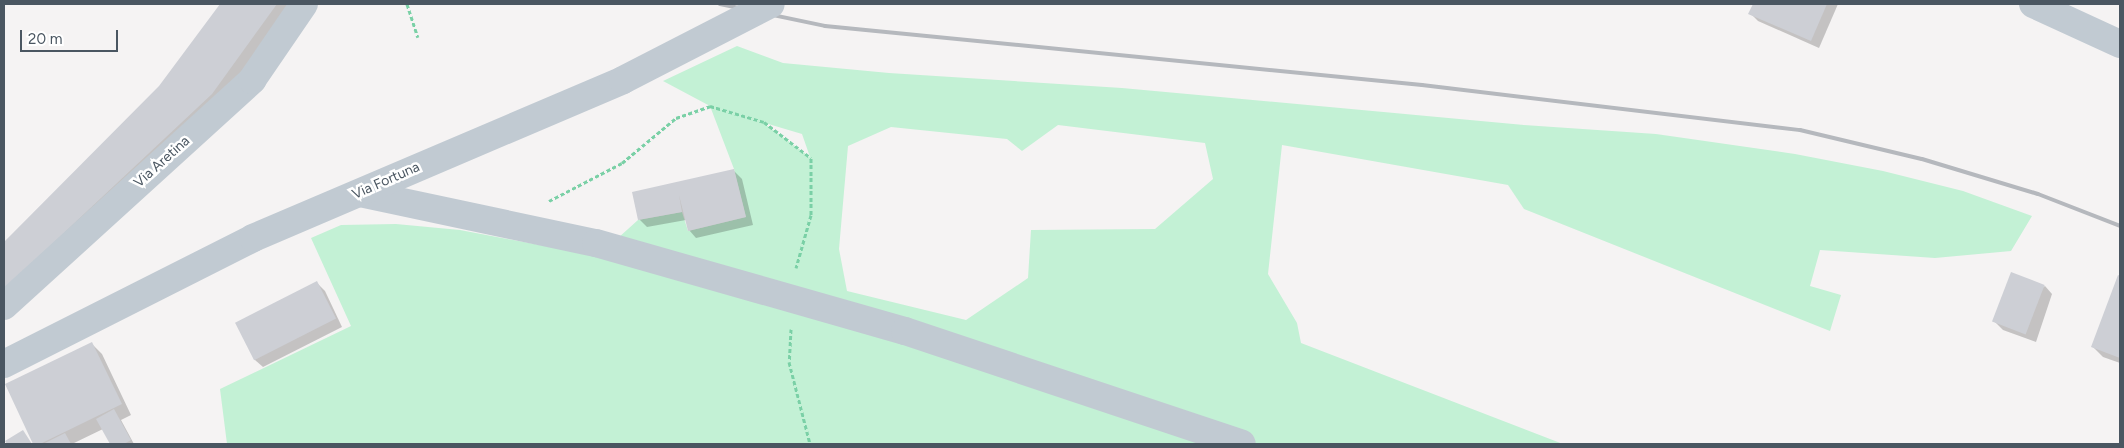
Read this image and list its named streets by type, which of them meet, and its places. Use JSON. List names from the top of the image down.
{
  "streets": {
    "street": ["Via Aretina", "Via Fortuna"]
  },
  "scale_bar": "20 m"
}
